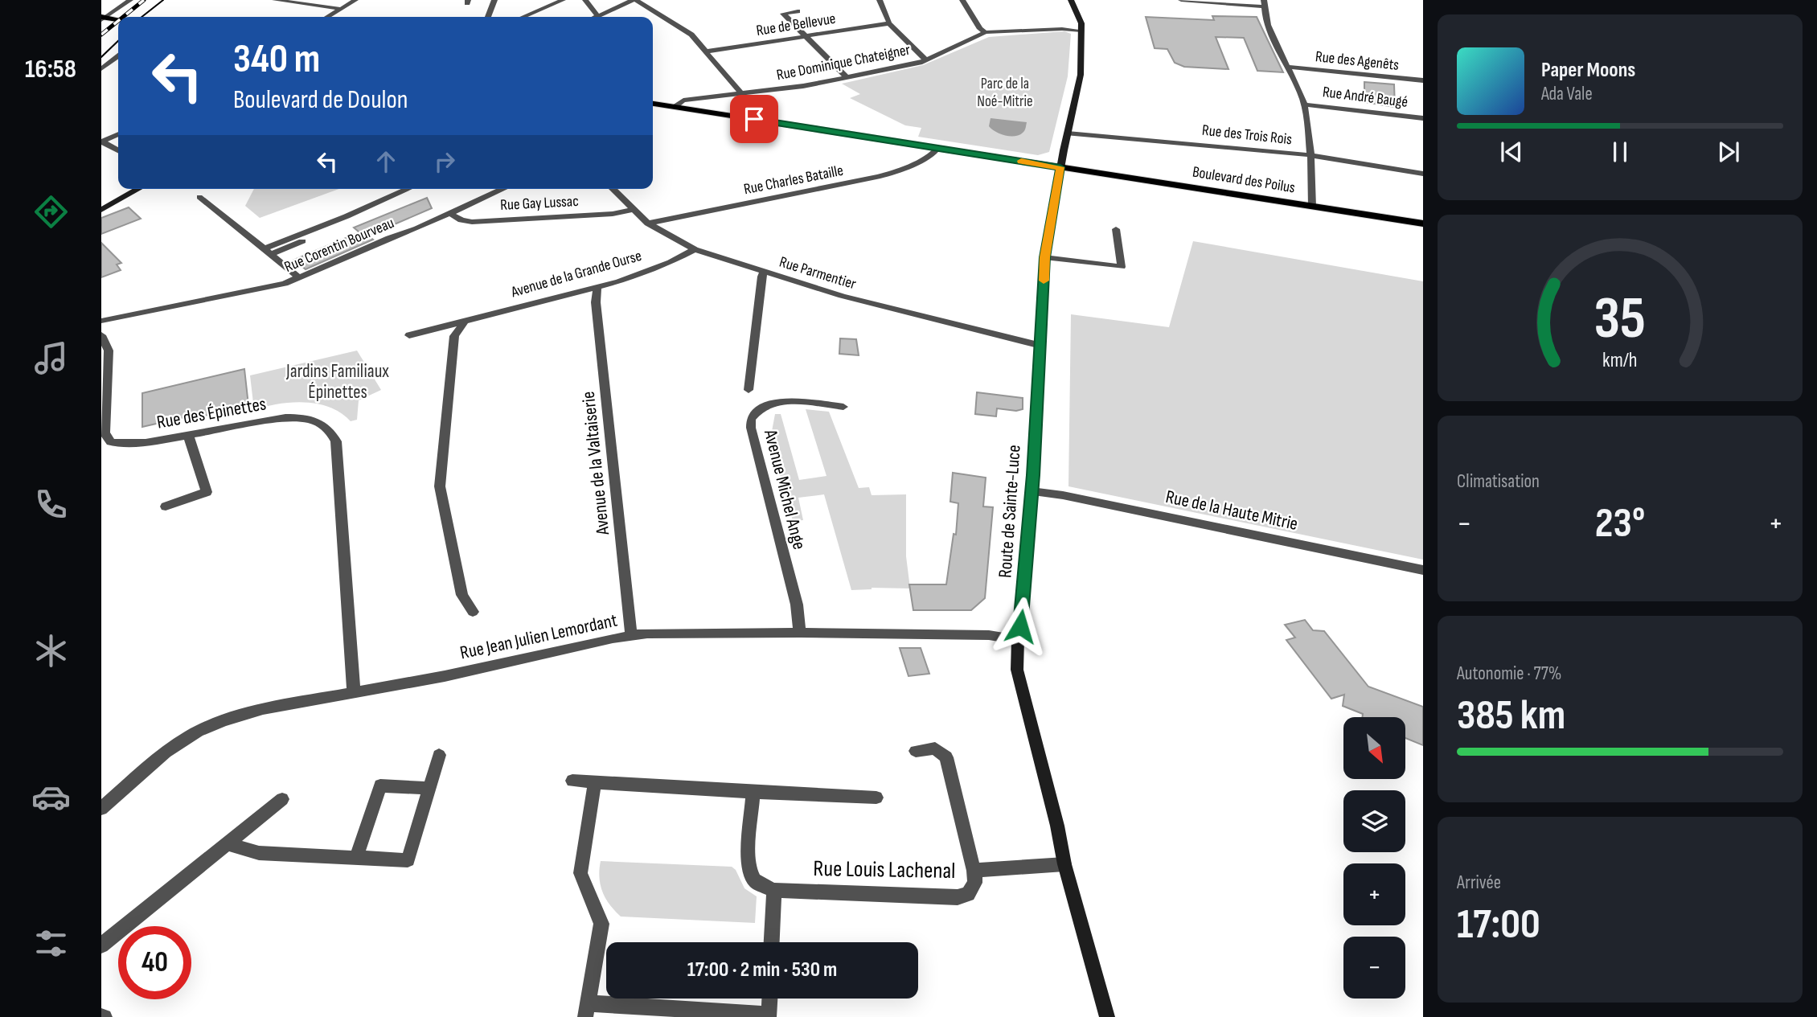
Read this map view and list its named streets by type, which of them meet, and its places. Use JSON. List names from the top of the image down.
{
  "streets": {
    "main road": ["Boulevard des Poilus"],
    "street": [
      "Rue de Bellevue",
      "Rue des Agenêts",
      "Rue Dominique Chateigner",
      "Rue André Baugé",
      "Rue des Trois Rois",
      "Rue Charles Bataille",
      "Rue Gay Lussac",
      "Rue Corentin Bourveau",
      "Rue Parmentier",
      "Avenue de la Grande Ourse",
      "Rue des Épinettes",
      "Avenue de la Valtaiserie",
      "Avenue Michel Ange",
      "Rue de la Haute Mitrie",
      "Route de Sainte-Luce",
      "Rue Jean Julien Lemordant",
      "Rue Louis Lachenal"
    ]
  },
  "crossings": [
    ["Rue Dominique Chateigner", "Boulevard des Poilus"],
    ["Rue Dominique Chateigner", "Route de Sainte-Luce"],
    ["Rue des Trois Rois", "Route de Sainte-Luce"],
    ["Rue Charles Bataille", "Boulevard des Poilus"],
    ["Rue Charles Bataille", "Rue Parmentier"],
    ["Boulevard des Poilus", "Route de Sainte-Luce"],
    ["Rue Gay Lussac", "Rue Corentin Bourveau"],
    ["Rue Gay Lussac", "Rue Parmentier"],
    ["Rue Parmentier", "Avenue de la Grande Ourse"],
    ["Rue Parmentier", "Route de Sainte-Luce"],
    ["Avenue de la Grande Ourse", "Avenue de la Valtaiserie"],
    ["Rue des Épinettes", "Rue Jean Julien Lemordant"],
    ["Avenue de la Valtaiserie", "Rue Jean Julien Lemordant"],
    ["Avenue Michel Ange", "Rue Jean Julien Lemordant"],
    ["Rue de la Haute Mitrie", "Route de Sainte-Luce"],
    ["Route de Sainte-Luce", "Rue Jean Julien Lemordant"],
    ["Route de Sainte-Luce", "Rue Louis Lachenal"]
  ],
  "parks": ["Parc de la Noé-Mitrie", "Jardins Familiaux Épinettes"],
  "north": "bottom right",
  "page": {
    "tabs": "16:58",
    "turn": ["340 m", "Boulevard de Doulon"],
    "song": ["Paper Moons", "Ada Vale"],
    "tile": [
      "Climatisation",
      ["Autonomie · 77%", "385 km"],
      ["Arrivée", "17:00"]
    ],
    "heat": ["−", "23°", "+"],
    "map_buttons": ["+", "−"],
    "limit": "40",
    "trip": "17:00 · 2 min · 530 m",
    "gauge": ["35", "km/h"]
  }
}
